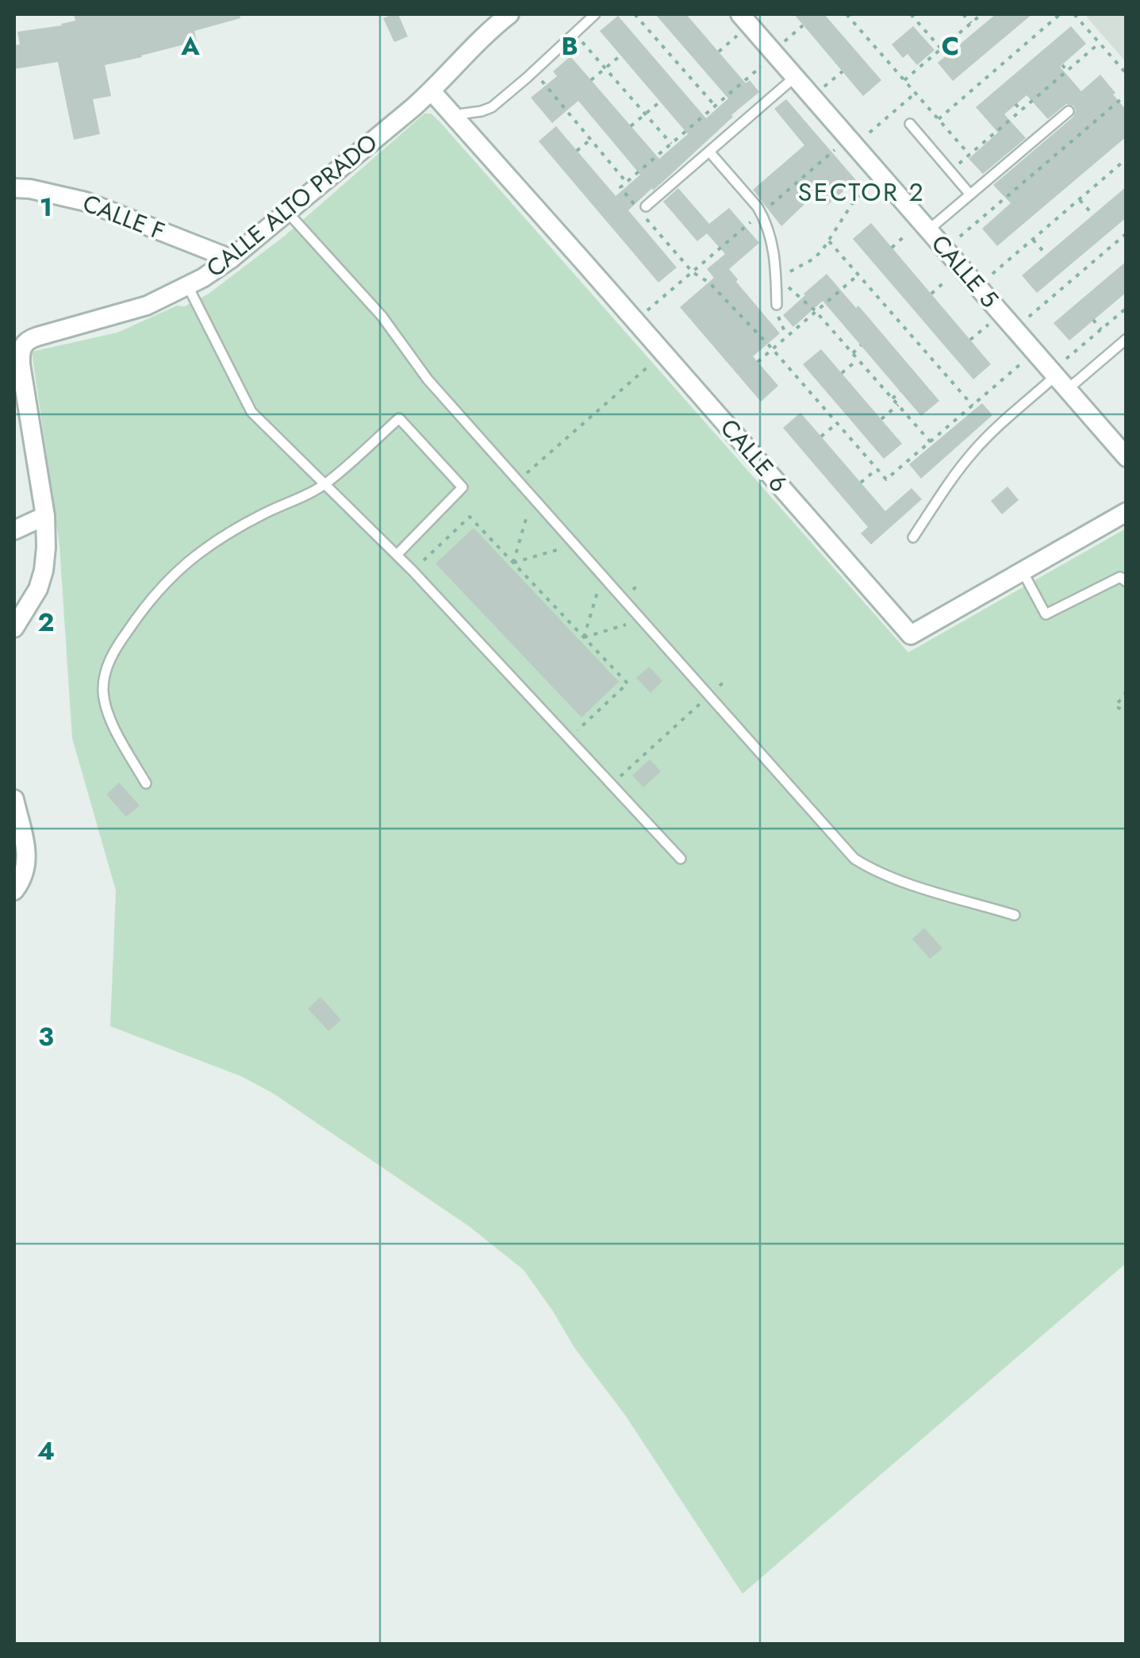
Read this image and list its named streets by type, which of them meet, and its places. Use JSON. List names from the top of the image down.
{
  "streets": {
    "street": [
      "CALLE ALTO PRADO",
      "CALLE F",
      "CALLE 5",
      "CALLE 6"
    ]
  },
  "crossings": [
    ["CALLE ALTO PRADO", "CALLE F"],
    ["CALLE ALTO PRADO", "CALLE 6"]
  ],
  "districts": ["SECTOR 2"],
  "grid": {
    "columns": ["A", "B", "C"],
    "rows": [
      "1",
      "2",
      "3",
      "4"
    ]
  }
}
